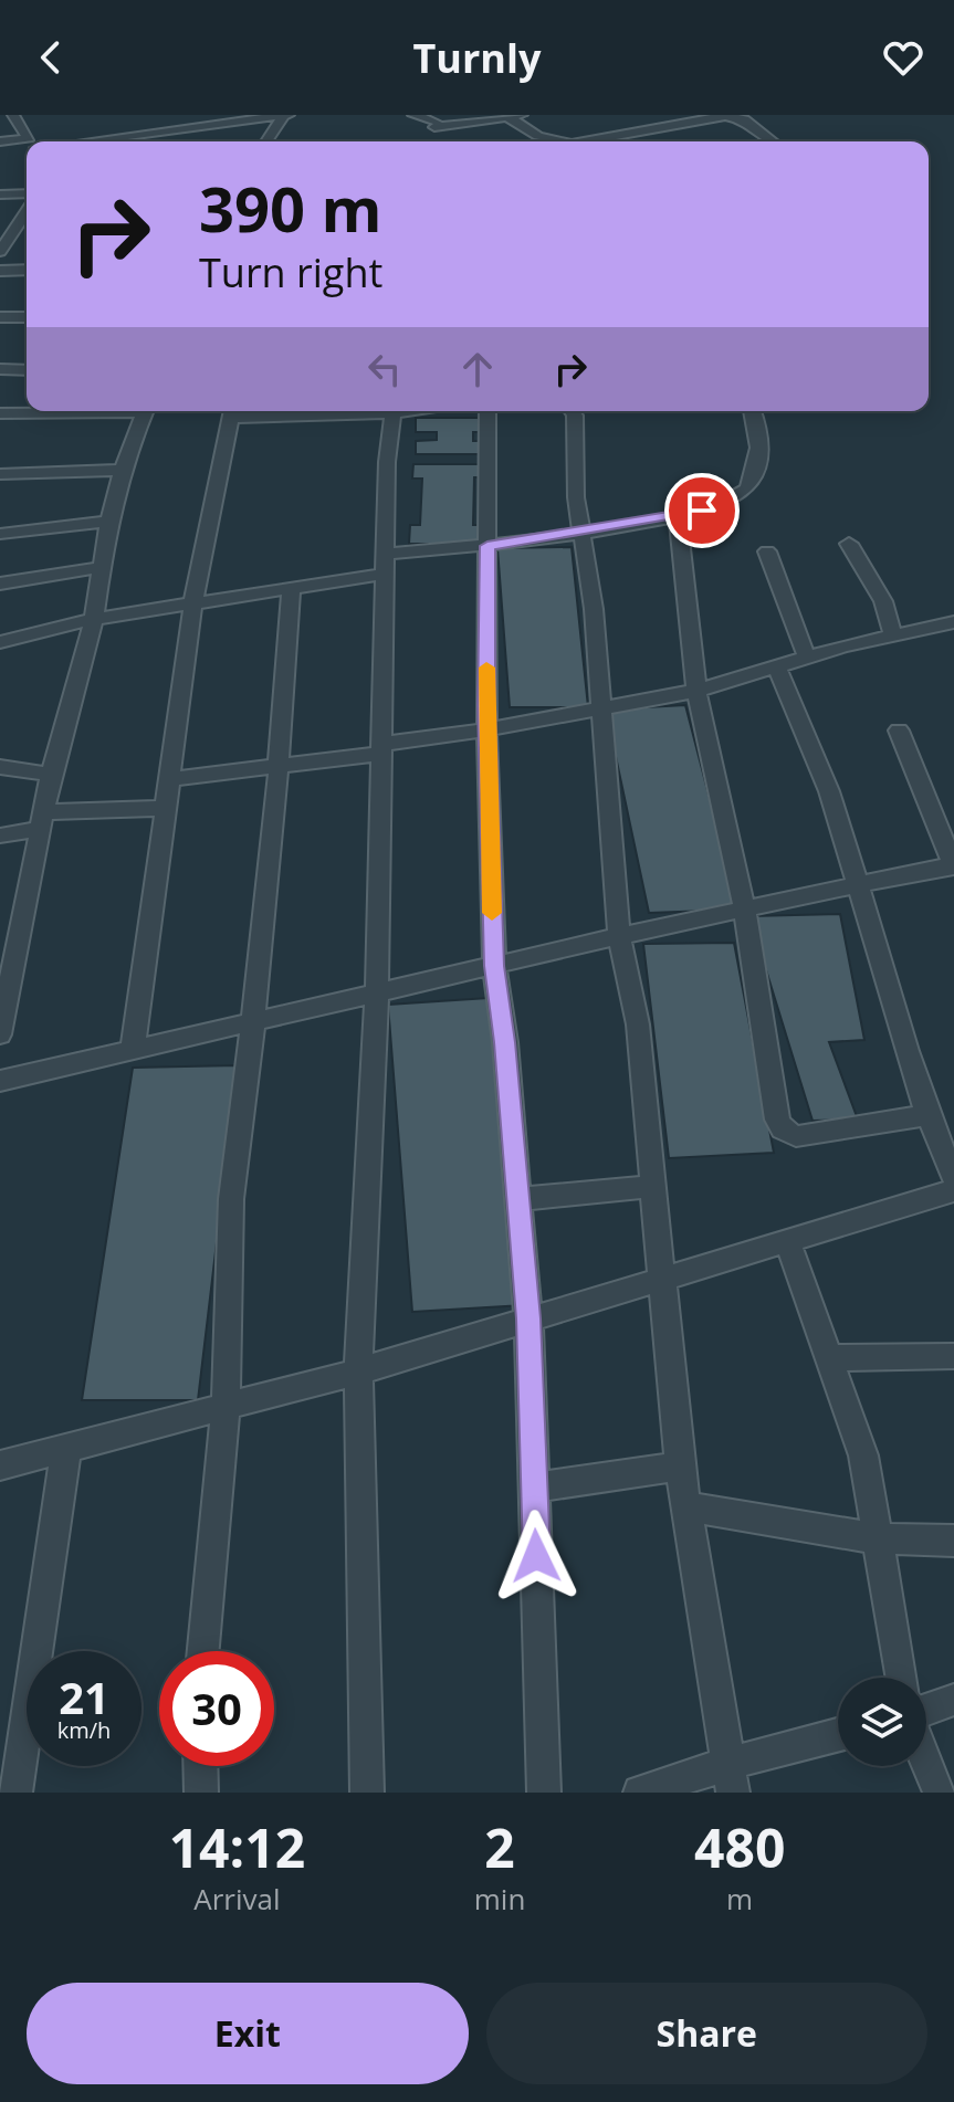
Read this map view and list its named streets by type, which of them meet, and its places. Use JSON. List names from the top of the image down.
{
  "page": {
    "header": "Turnly",
    "turn": ["390 m", "Turn right"],
    "speed": "21 km/h",
    "limit": "30",
    "eta": [
      "14:12",
      "Arrival",
      "2",
      "min",
      "480",
      "m"
    ],
    "buttons": ["Exit", "Share"]
  }
}
